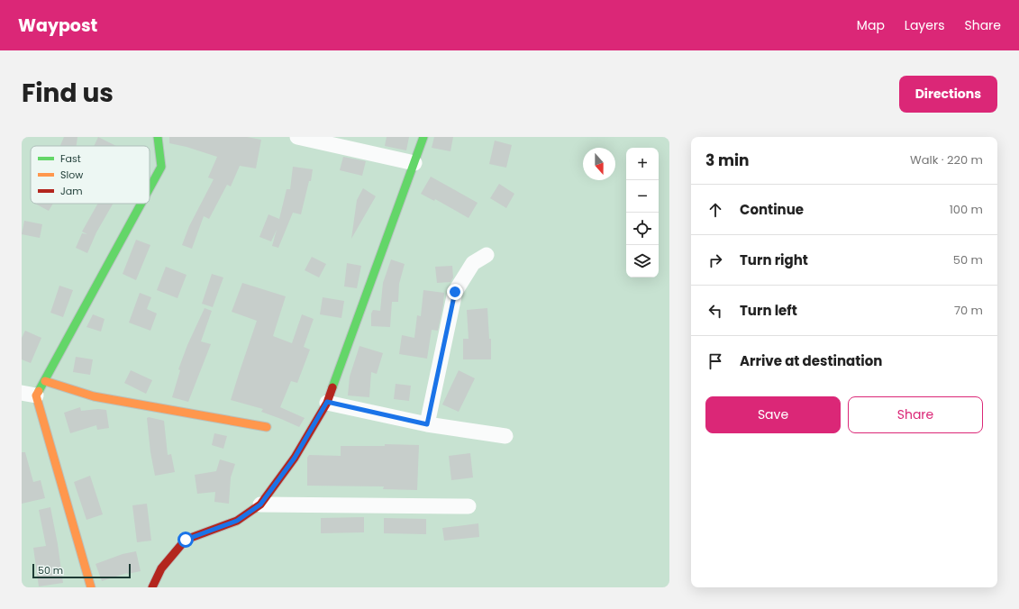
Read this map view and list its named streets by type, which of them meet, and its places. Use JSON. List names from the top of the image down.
{
  "legend": ["Fast", "Slow", "Jam"],
  "scale_bar": "50 m",
  "north": "bottom",
  "page": {
    "header": "Waypost",
    "nav": ["Map", "Layers", "Share"],
    "title": "Find us",
    "buttons": [
      "Directions",
      ["Save", "Share"]
    ],
    "heading": ["3 min", "Walk · 220 m"],
    "map_buttons": ["+", "−"],
    "list": [
      ["Continue", "100 m"],
      ["Turn right", "50 m"],
      ["Turn left", "70 m"],
      "Arrive at destination"
    ],
    "scale": "50 m"
  }
}
